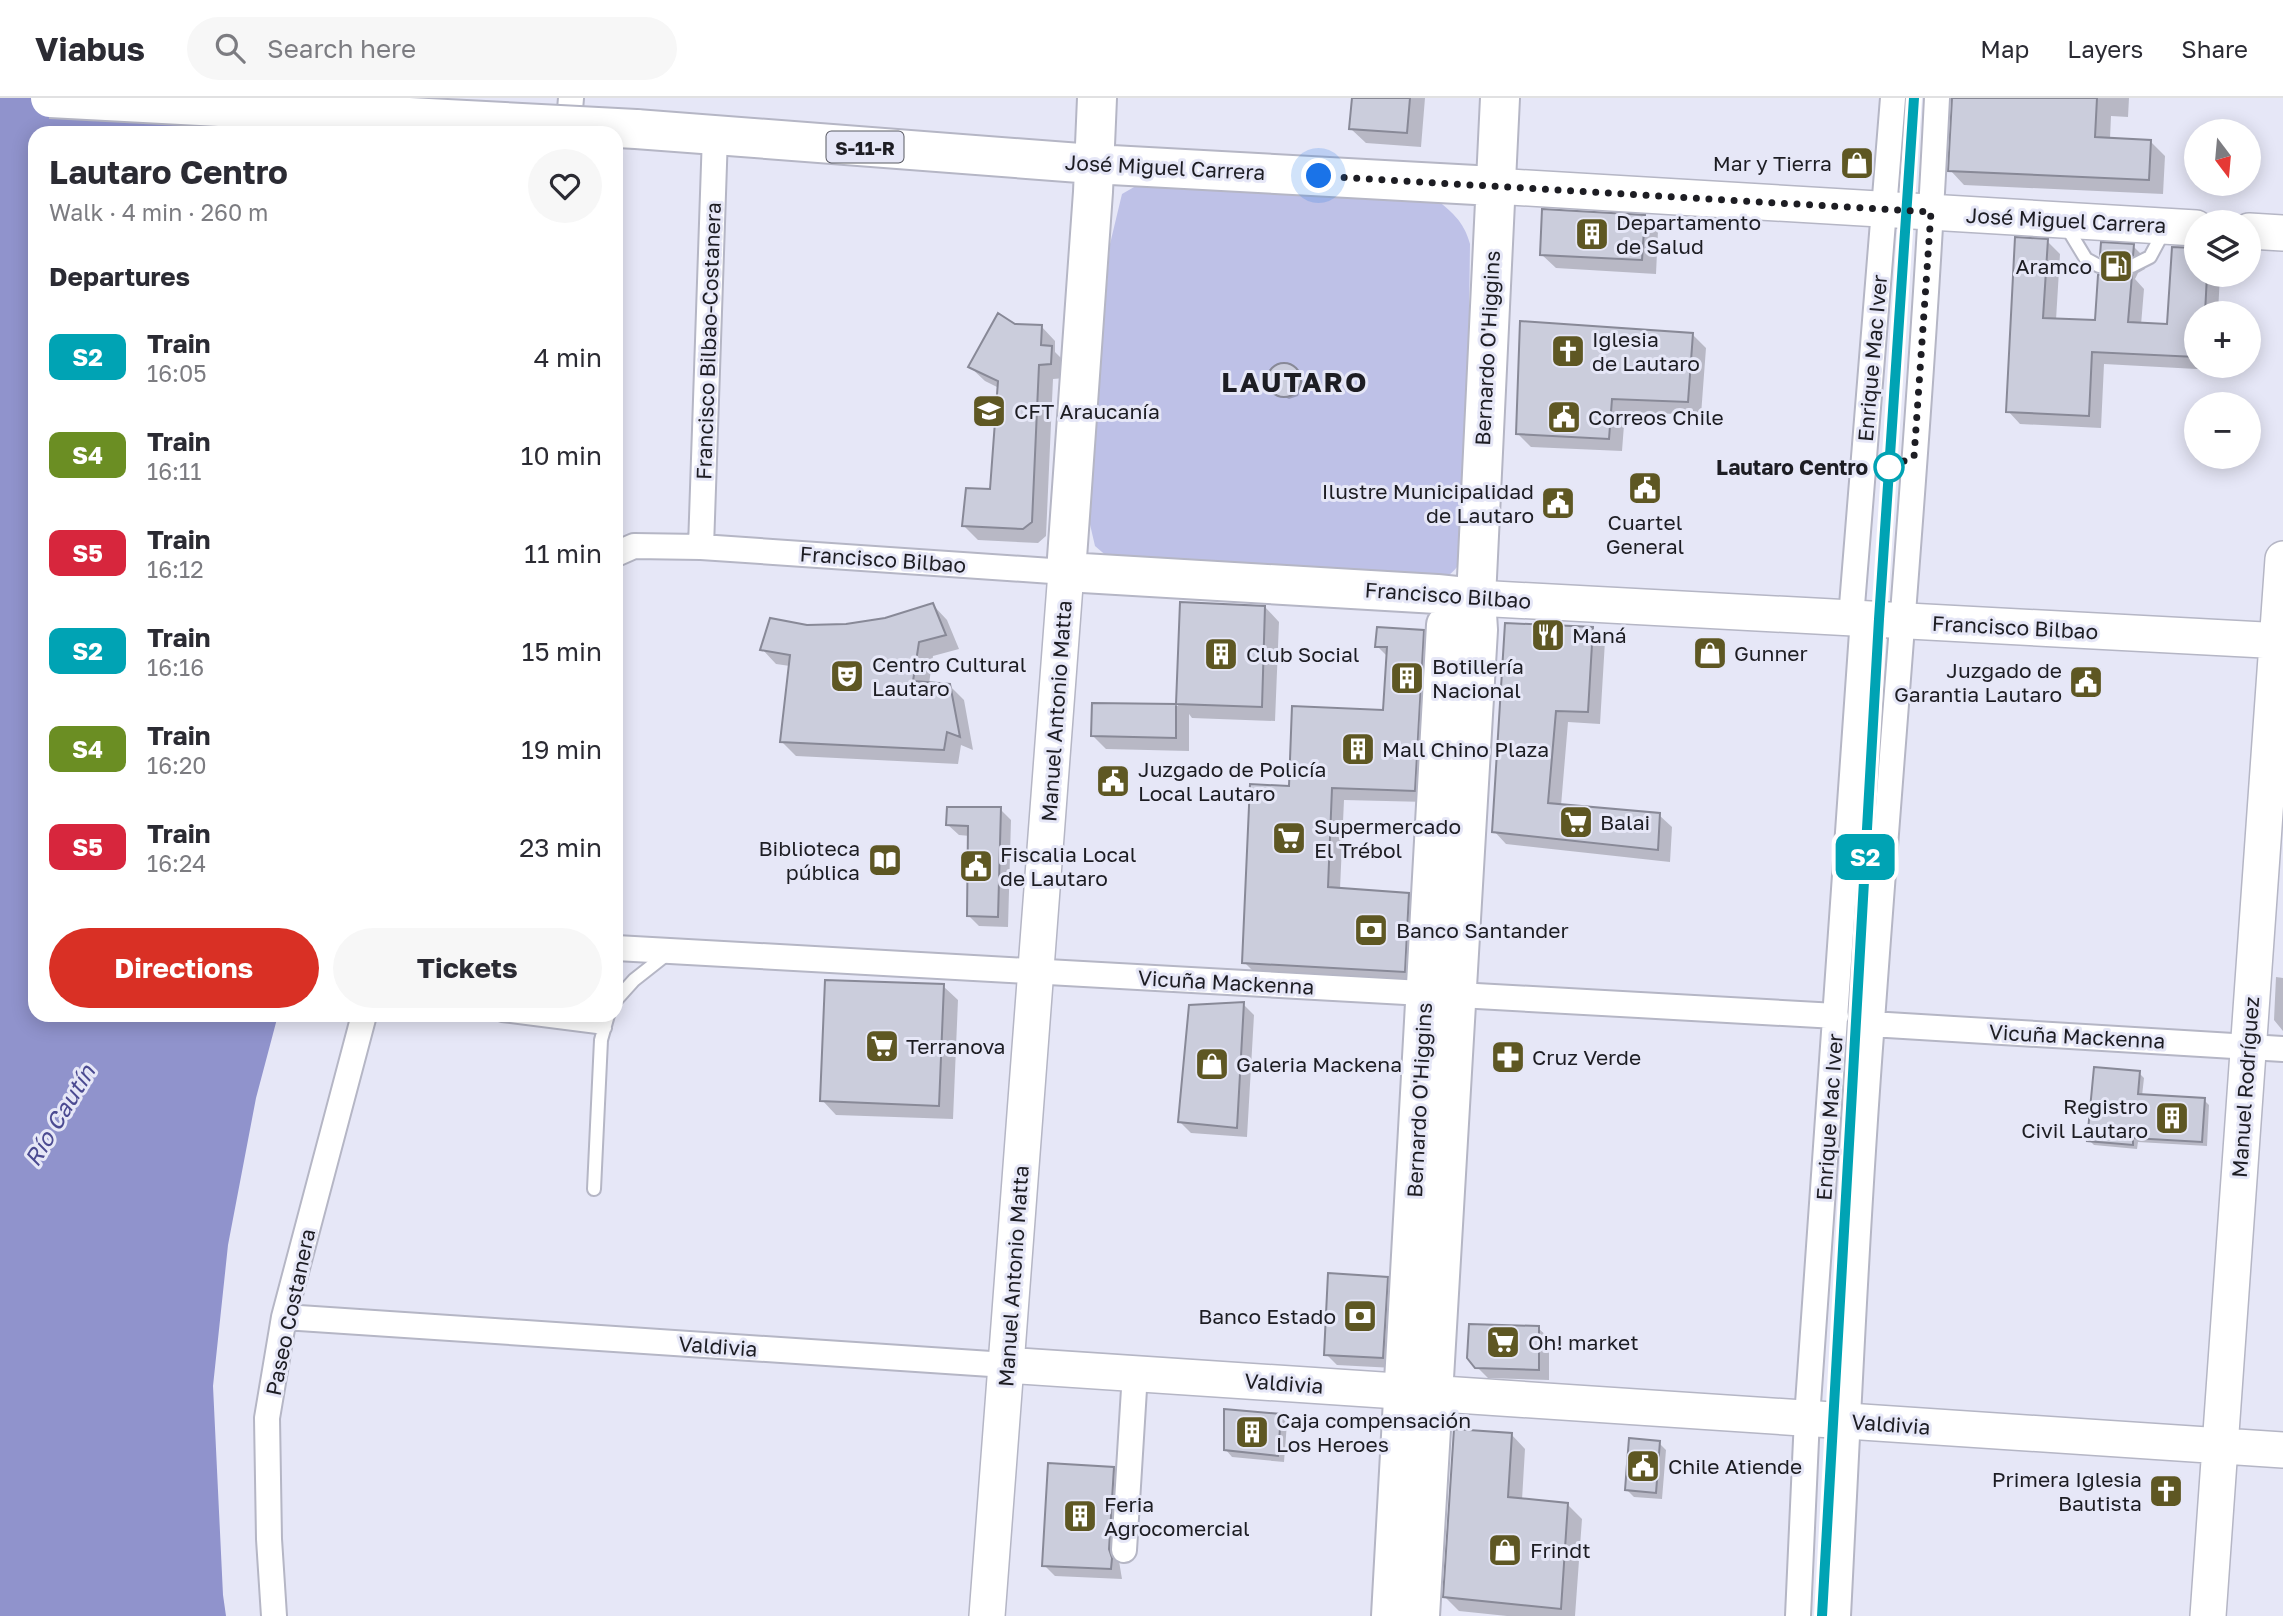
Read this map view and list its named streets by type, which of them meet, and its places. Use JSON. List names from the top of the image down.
{
  "streets": {
    "main road": [
      "S-11-R",
      "José Miguel Carrera",
      "Bernardo O'Higgins",
      "Francisco Bilbao",
      "Manuel Antonio Matta"
    ],
    "street": [
      "Francisco Bilbao-Costanera",
      "Enrique Mac Iver",
      "Vicuña Mackenna",
      "Manuel Rodríguez",
      "Paseo Costanera",
      "Valdivia"
    ]
  },
  "crossings": [
    ["José Miguel Carrera", "Francisco Bilbao-Costanera"],
    ["José Miguel Carrera", "Bernardo O'Higgins"],
    ["José Miguel Carrera", "Enrique Mac Iver"],
    ["José Miguel Carrera", "Manuel Antonio Matta"],
    ["Francisco Bilbao-Costanera", "Francisco Bilbao"],
    ["Bernardo O'Higgins", "Francisco Bilbao"],
    ["Bernardo O'Higgins", "Vicuña Mackenna"],
    ["Bernardo O'Higgins", "Valdivia"],
    ["Enrique Mac Iver", "Francisco Bilbao"],
    ["Enrique Mac Iver", "Vicuña Mackenna"],
    ["Enrique Mac Iver", "Valdivia"],
    ["Francisco Bilbao", "Manuel Antonio Matta"],
    ["Francisco Bilbao", "Manuel Rodríguez"],
    ["Manuel Antonio Matta", "Vicuña Mackenna"],
    ["Manuel Antonio Matta", "Valdivia"],
    ["Vicuña Mackenna", "Manuel Rodríguez"],
    ["Manuel Rodríguez", "Valdivia"],
    ["Paseo Costanera", "Valdivia"]
  ],
  "districts": ["LAUTARO"],
  "water": ["Río Cautín"],
  "places": {
    "shop": [
      "Mar y Tierra",
      "Gunner",
      "Galeria Mackena",
      "Frindt"
    ],
    "building": [
      "Departamento de Salud",
      "Club Social",
      "Botillería Nacional",
      "Mall Chino Plaza",
      "Registro Civil Lautaro",
      "Caja compensación Los Heroes",
      "Feria Agrocomercial"
    ],
    "fuel station": ["Aramco"],
    "church": ["Iglesia de Lautaro", "Primera Iglesia Bautista"],
    "school or university": ["CFT Araucanía"],
    "public building": [
      "Correos Chile",
      "Cuartel General",
      "Ilustre Municipalidad de Lautaro",
      "Juzgado de Garantia Lautaro",
      "Juzgado de Policía Local Lautaro",
      "Fiscalia Local de Lautaro",
      "Chile Atiende"
    ],
    "other": ["Lautaro Centro"],
    "restaurant": ["Maná"],
    "theatre": ["Centro Cultural Lautaro"],
    "supermarket": [
      "Balai",
      "Supermercado El Trébol",
      "Terranova",
      "Oh! market"
    ],
    "library": ["Biblioteca pública"],
    "bank": ["Banco Santander", "Banco Estado"],
    "pharmacy": ["Cruz Verde"]
  },
  "north": "bottom",
  "page": {
    "header": "Viabus",
    "search": "Search here",
    "nav": ["Map", "Layers", "Share"],
    "on_map": "S2",
    "map_buttons": ["+", "−"],
    "heading": [
      ["Lautaro Centro", "Walk · 4 min · 260 m"],
      "Departures"
    ],
    "list": [
      {
        "mark": "S2",
        "name": "Train",
        "note": "16:05",
        "value": "4 min"
      },
      {
        "mark": "S4",
        "name": "Train",
        "note": "16:11",
        "value": "10 min"
      },
      {
        "mark": "S5",
        "name": "Train",
        "note": "16:12",
        "value": "11 min"
      },
      {
        "mark": "S2",
        "name": "Train",
        "note": "16:16",
        "value": "15 min"
      },
      {
        "mark": "S4",
        "name": "Train",
        "note": "16:20",
        "value": "19 min"
      },
      {
        "mark": "S5",
        "name": "Train",
        "note": "16:24",
        "value": "23 min"
      }
    ],
    "buttons": ["Directions", "Tickets"]
  }
}
